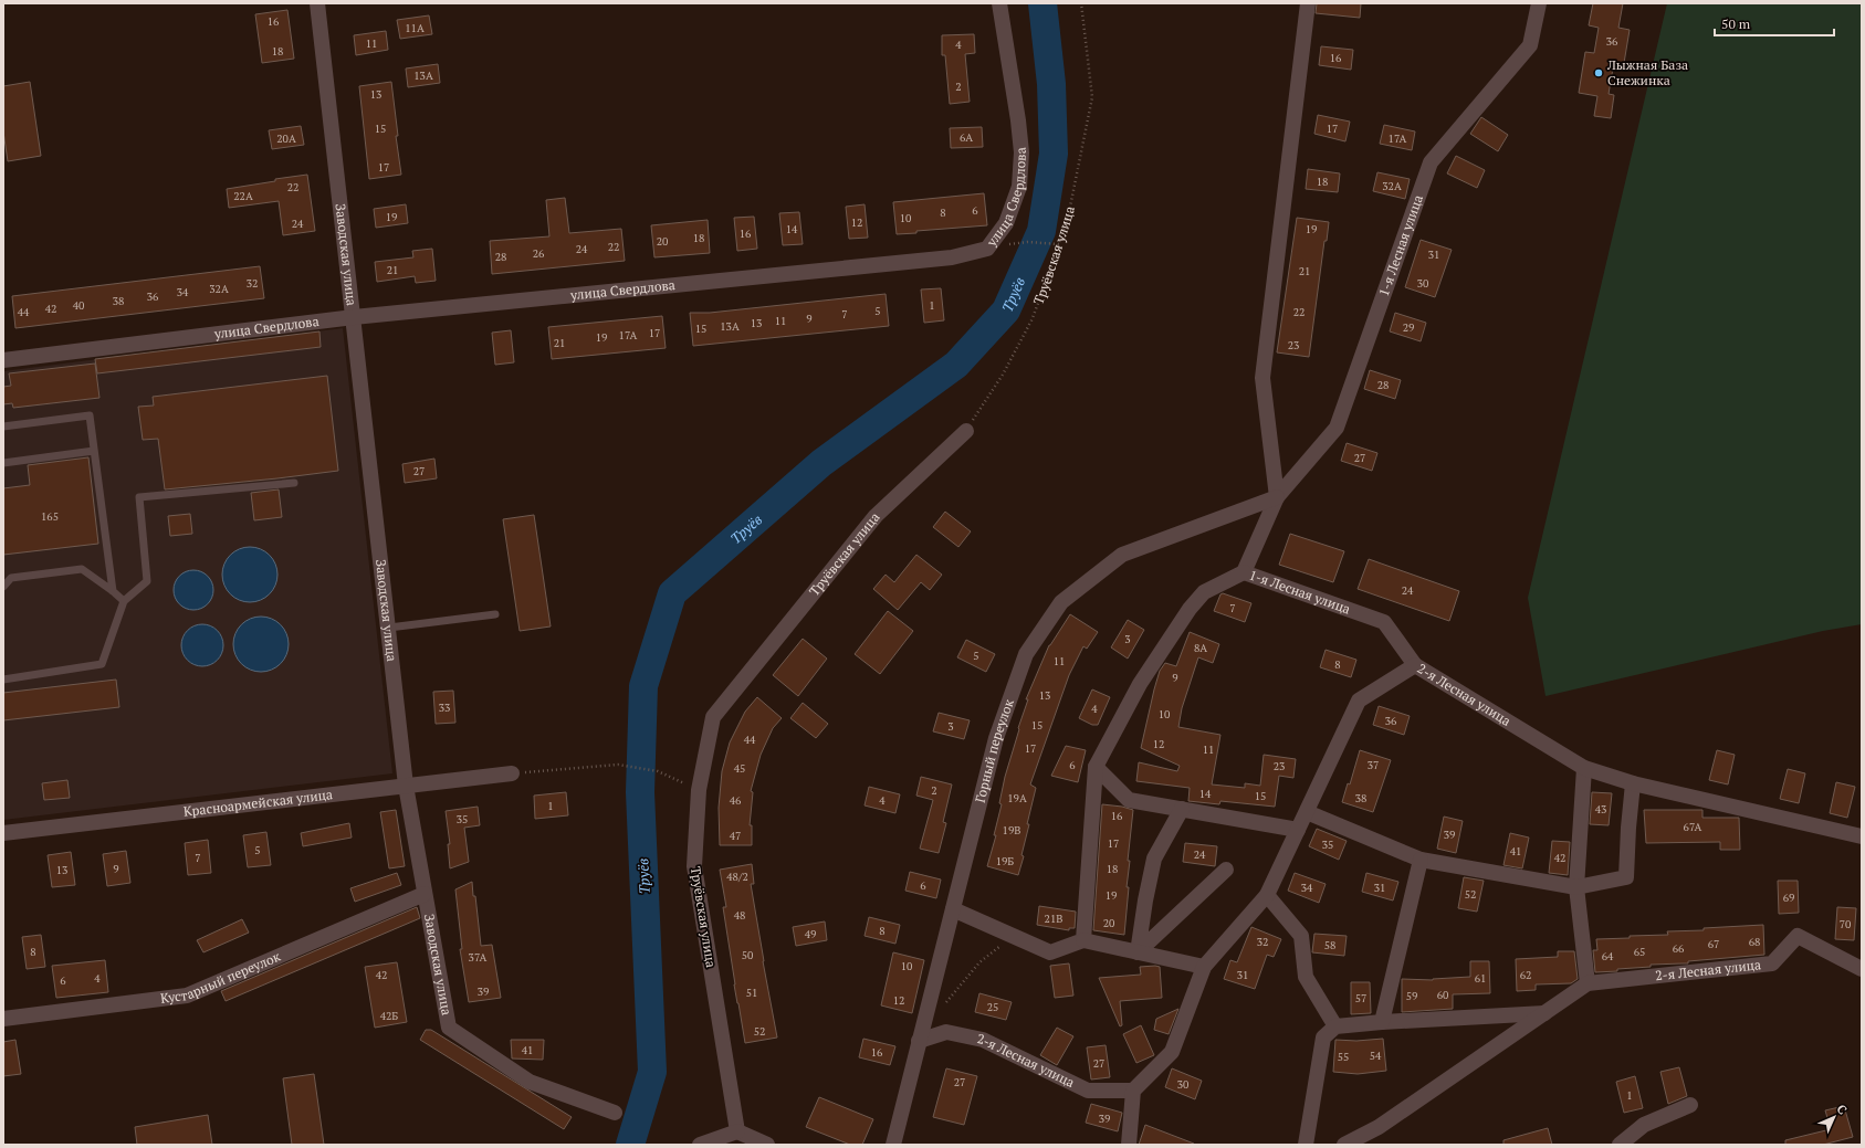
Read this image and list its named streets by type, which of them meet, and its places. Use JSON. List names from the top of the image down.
{
  "streets": {
    "street": [
      "улица Свердлова",
      "1-я Лесная улица",
      "Заводская улица",
      "Труёвская улица",
      "2-я Лесная улица",
      "Горный переулок",
      "Красноармейская улица",
      "Кустарный переулок"
    ]
  },
  "crossings": [
    ["улица Свердлова", "Заводская улица"],
    ["1-я Лесная улица", "2-я Лесная улица"],
    ["1-я Лесная улица", "Горный переулок"],
    ["Заводская улица", "Красноармейская улица"],
    ["Заводская улица", "Кустарный переулок"],
    ["2-я Лесная улица", "Горный переулок"]
  ],
  "water": ["Труёв"],
  "places": ["Лыжная База Снежинка"],
  "house_numbers": [
    "16",
    "11А",
    "36",
    "11",
    "4",
    "18",
    "16",
    "13А",
    "2",
    "13",
    "15",
    "17",
    "6А",
    "20А",
    "17А",
    "17",
    "18",
    "32А",
    "22",
    "22А",
    "6",
    "8",
    "19",
    "10",
    "12",
    "24",
    "14",
    "19",
    "16",
    "18",
    "20",
    "22",
    "24",
    "26",
    "31",
    "28",
    "21",
    "21",
    "32",
    "30",
    "32А",
    "34",
    "36",
    "38",
    "40",
    "1",
    "42",
    "5",
    "44",
    "22",
    "7",
    "9",
    "11",
    "13",
    "13А",
    "29",
    "15",
    "17",
    "17А",
    "19",
    "21",
    "23",
    "28",
    "27",
    "27",
    "165",
    "24",
    "7",
    "3",
    "8А",
    "5",
    "11",
    "8",
    "9",
    "13",
    "33",
    "4",
    "10",
    "36",
    "15",
    "3",
    "44",
    "12",
    "17",
    "11",
    "6",
    "37",
    "23",
    "45",
    "2",
    "14",
    "15",
    "19А",
    "38",
    "46",
    "4",
    "1",
    "43",
    "16",
    "35",
    "67А",
    "19В",
    "39",
    "47",
    "17",
    "35",
    "5",
    "41",
    "24",
    "7",
    "42",
    "19Б",
    "9",
    "18",
    "13",
    "48/2",
    "6",
    "34",
    "31",
    "52",
    "19",
    "69",
    "48",
    "21В",
    "20",
    "70",
    "8",
    "49",
    "32",
    "68",
    "67",
    "58",
    "66",
    "8",
    "65",
    "50",
    "64",
    "37А",
    "10",
    "42",
    "31",
    "62",
    "4",
    "61",
    "6",
    "39",
    "51",
    "60",
    "59",
    "57",
    "12",
    "25",
    "42Б",
    "52",
    "41",
    "16",
    "54",
    "55",
    "27",
    "27",
    "30",
    "1",
    "39"
  ],
  "scale_bar": "50 m",
  "north": "top right"
}
